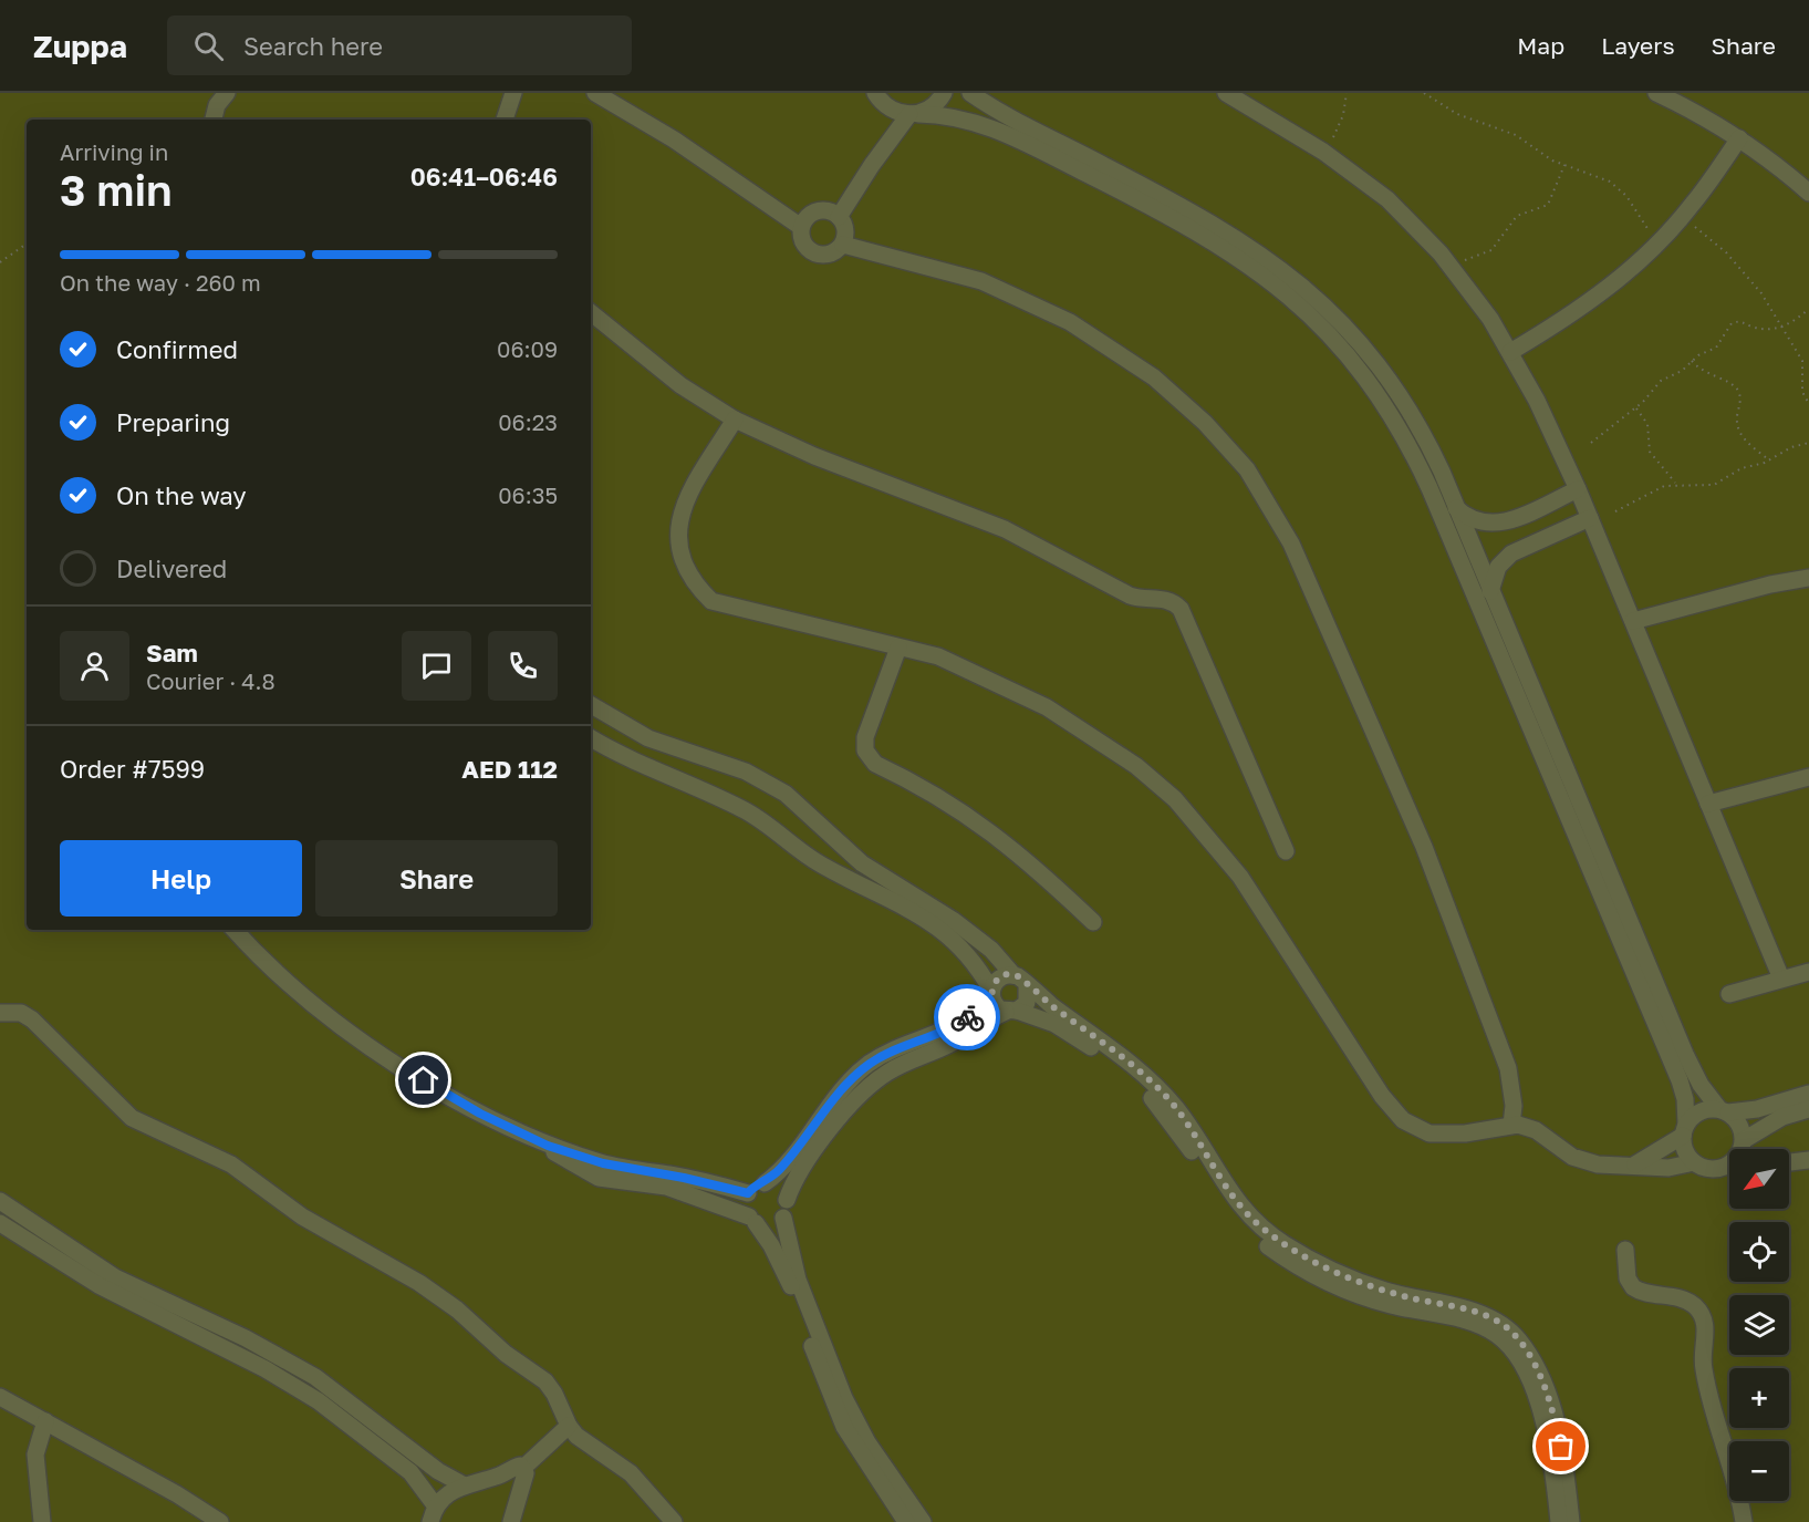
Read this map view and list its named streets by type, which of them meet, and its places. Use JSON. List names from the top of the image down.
{
  "north": "bottom left",
  "page": {
    "header": "Zuppa",
    "search": "Search here",
    "nav": ["Map", "Layers", "Share"],
    "heading": ["3 min", "Arriving in", "06:41–06:46"],
    "panel": [
      "Sam",
      "Courier · 4.8",
      "Order #7599",
      "AED 112"
    ],
    "bar": "On the way · 260 m",
    "list": [
      ["Confirmed", "06:09"],
      ["Preparing", "06:23"],
      ["On the way", "06:35"],
      "Delivered"
    ],
    "buttons": ["Help", "Share"],
    "map_buttons": ["+", "−"]
  }
}
